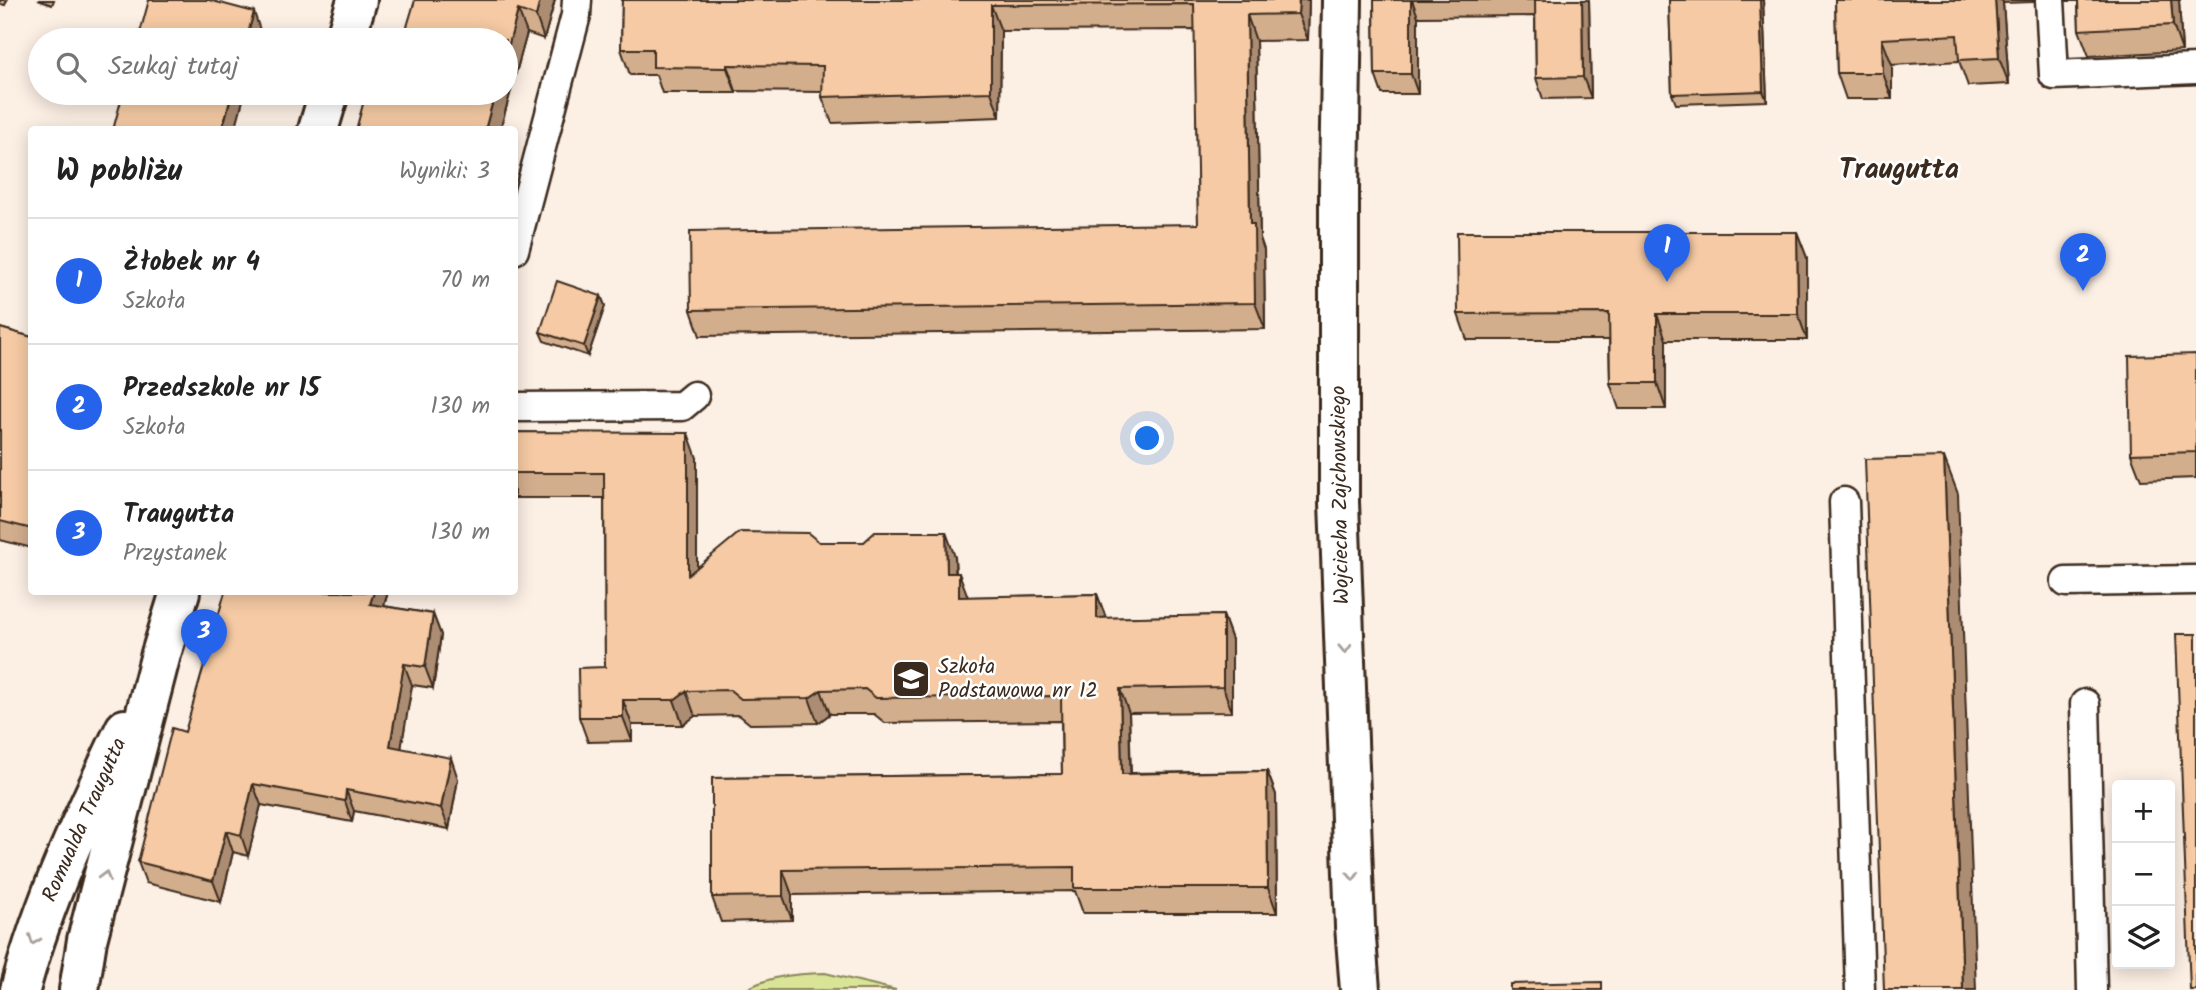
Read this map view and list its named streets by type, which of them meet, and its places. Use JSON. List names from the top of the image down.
{
  "streets": {
    "street": ["Wojciecha Zajchowskiego", "Romualda Traugutta"]
  },
  "one_way": ["Wojciecha Zajchowskiego"],
  "districts": ["Traugutta"],
  "places": {
    "school or university": ["Szkoła Podstawowa nr 12"]
  },
  "page": {
    "search": "Szukaj tutaj",
    "heading": ["W pobliżu", "Wyniki: 3"],
    "list": [
      {
        "mark": "1",
        "name": "Żłobek nr 4",
        "note": "Szkoła",
        "value": "70 m"
      },
      {
        "mark": "2",
        "name": "Przedszkole nr 15",
        "note": "Szkoła",
        "value": "130 m"
      },
      {
        "mark": "3",
        "name": "Traugutta",
        "note": "Przystanek",
        "value": "130 m"
      }
    ],
    "pins": ["1", "2", "3"],
    "map_buttons": ["+", "−"]
  }
}
